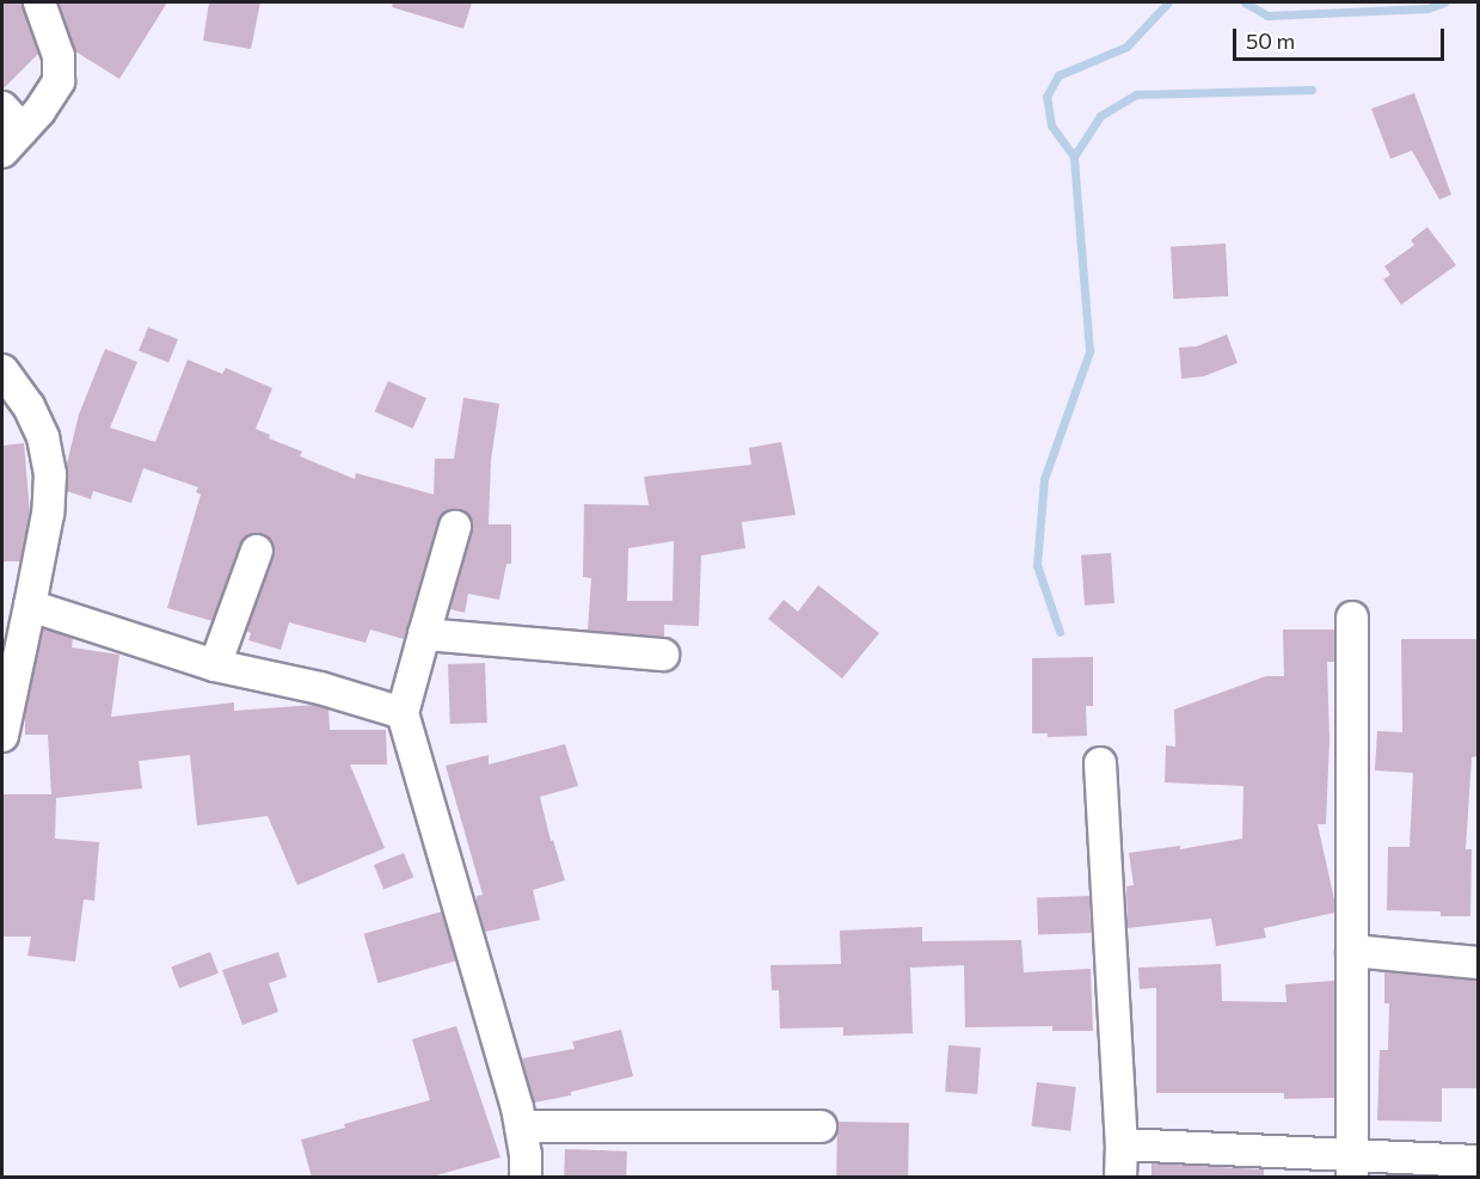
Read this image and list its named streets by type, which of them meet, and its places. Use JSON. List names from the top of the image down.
{
  "scale_bar": "50 m"
}
